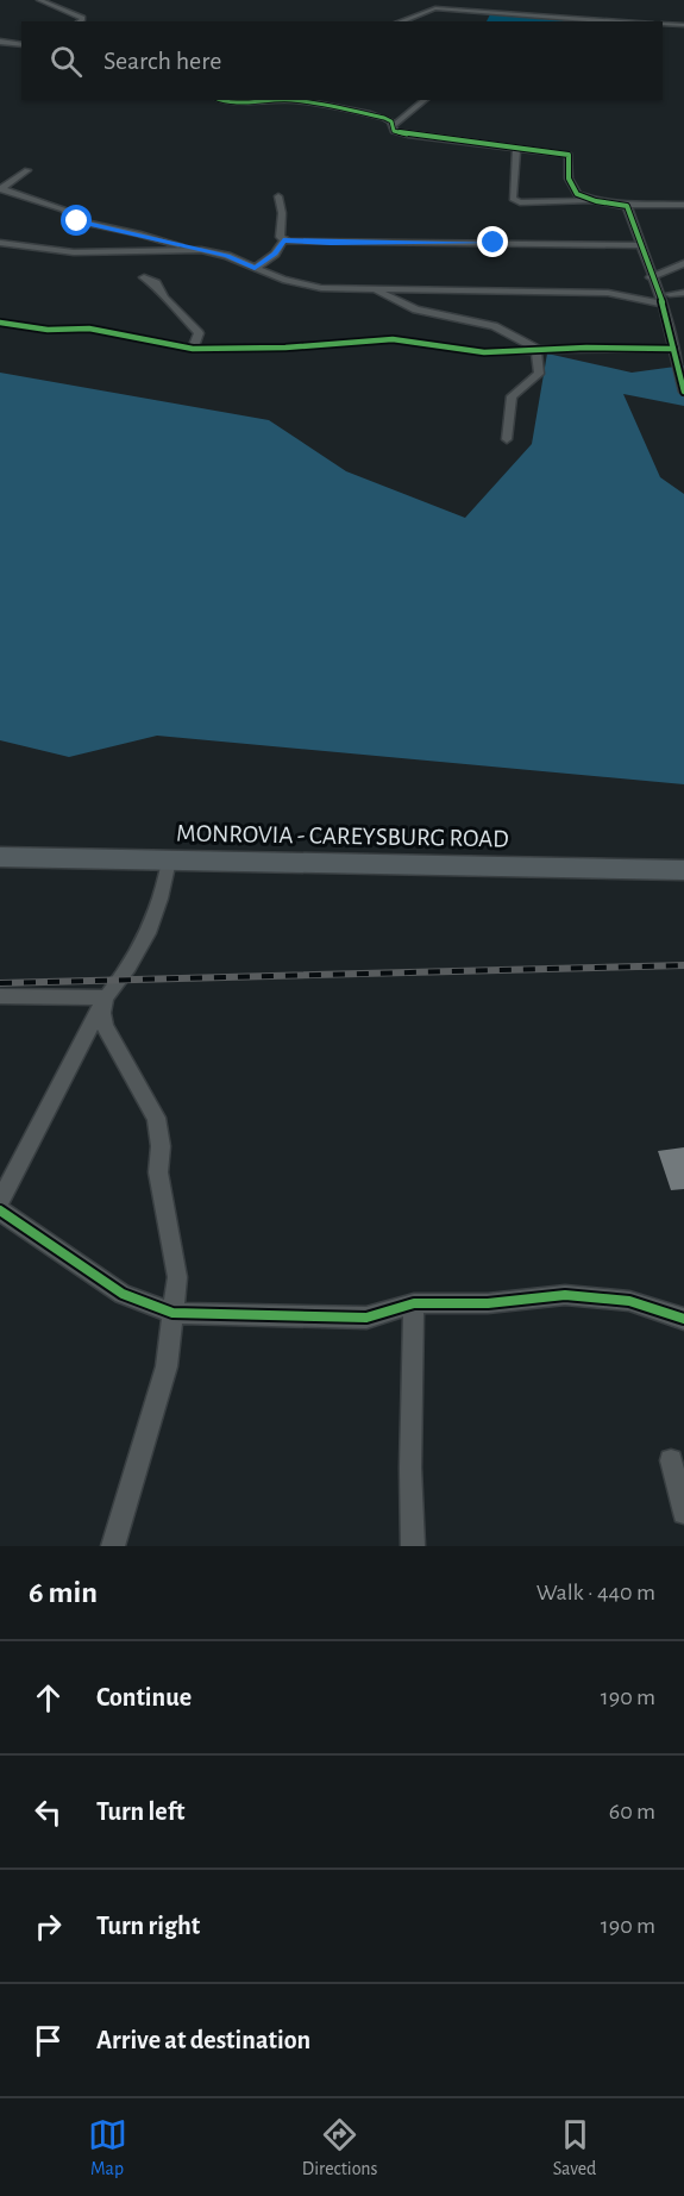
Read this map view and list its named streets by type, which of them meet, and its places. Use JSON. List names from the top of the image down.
{
  "streets": {
    "main road": ["MONROVIA - CAREYSBURG ROAD"]
  },
  "page": {
    "search": "Search here",
    "heading": ["6 min", "Walk · 440 m"],
    "list": [
      ["Continue", "190 m"],
      ["Turn left", "60 m"],
      ["Turn right", "190 m"],
      "Arrive at destination"
    ],
    "nav": ["Map", "Directions", "Saved"]
  }
}
